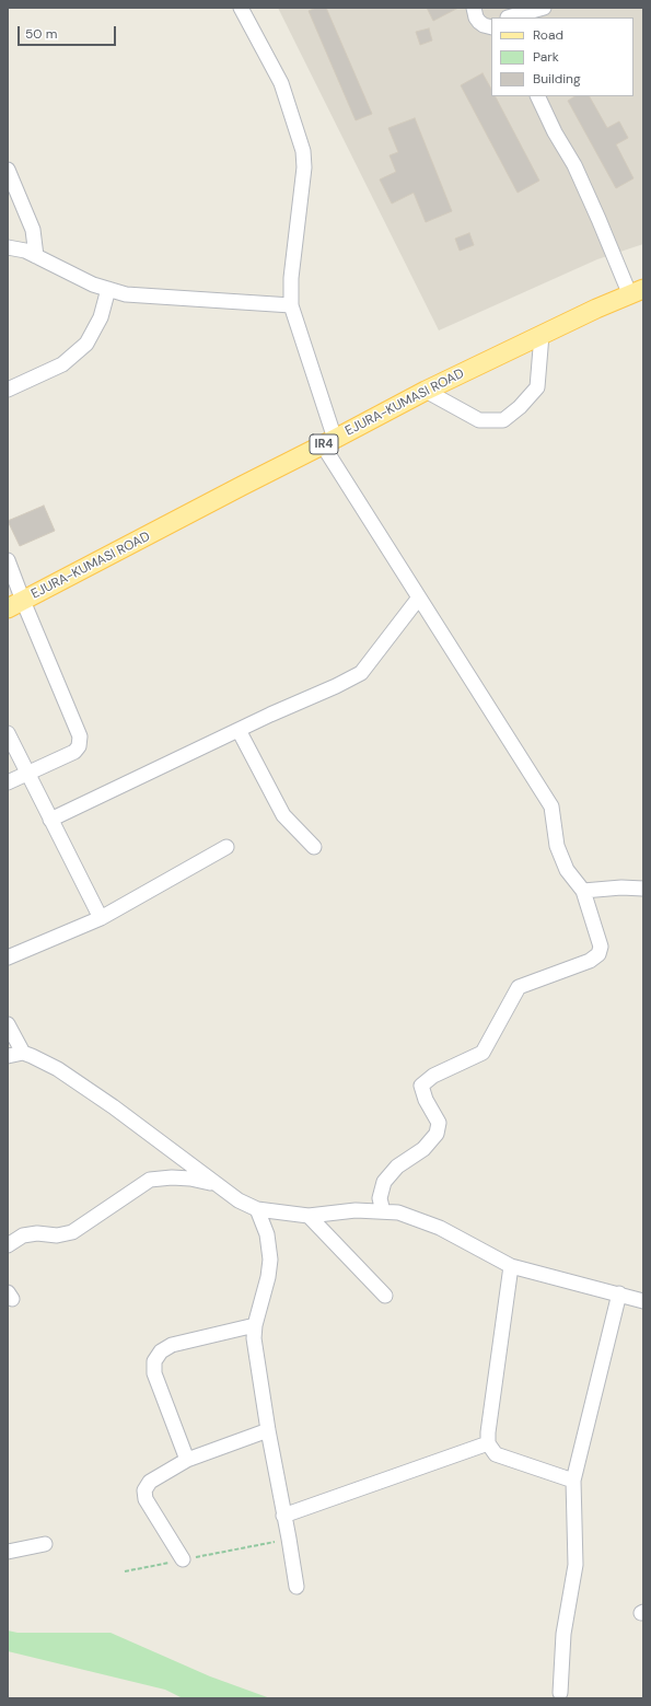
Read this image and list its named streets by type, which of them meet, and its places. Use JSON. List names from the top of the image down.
{
  "streets": {
    "main road": ["EJURA-KUMASI ROAD", "IR4"]
  },
  "legend": ["Road", "Park", "Building"],
  "scale_bar": "50 m"
}
